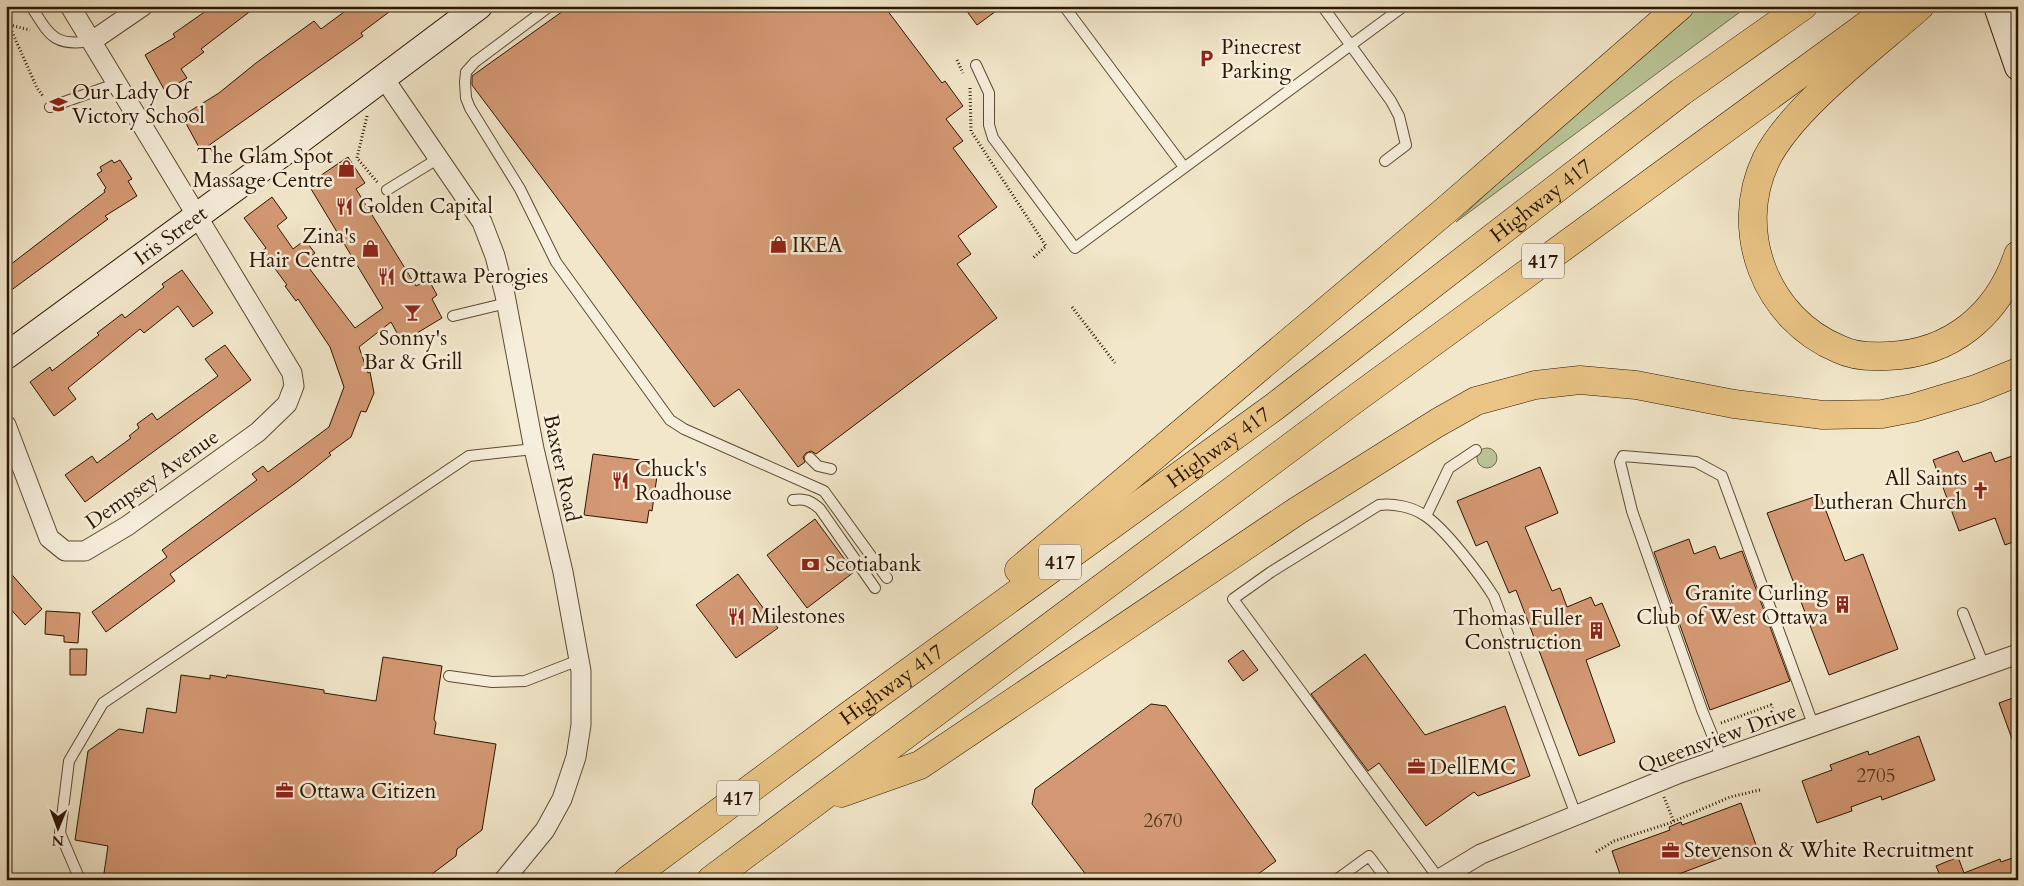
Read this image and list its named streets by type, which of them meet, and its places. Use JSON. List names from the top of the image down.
{
  "streets": {
    "highway": ["Highway 417", "417"],
    "street": [
      "Iris Street",
      "Baxter Road",
      "Dempsey Avenue",
      "Queensview Drive"
    ]
  },
  "crossings": [
    ["Iris Street", "Baxter Road"],
    ["Iris Street", "Dempsey Avenue"]
  ],
  "places": {
    "parking": ["Pinecrest Parking"],
    "school or university": ["Our Lady Of Victory School"],
    "shop": ["The Glam Spot Massage Centre", "IKEA", "Zina's Hair Centre"],
    "restaurant": [
      "Golden Capital",
      "Ottawa Perogies",
      "Chuck's Roadhouse",
      "Milestones"
    ],
    "bar": ["Sonny's Bar & Grill"],
    "church": ["All Saints Lutheran Church"],
    "bank": ["Scotiabank"],
    "building": ["Granite Curling Club of West Ottawa", "Thomas Fuller Construction"],
    "office": ["DellEMC", "Ottawa Citizen", "Stevenson & White Recruitment"]
  },
  "house_numbers": ["2705", "2670"],
  "north": "bottom"
}
